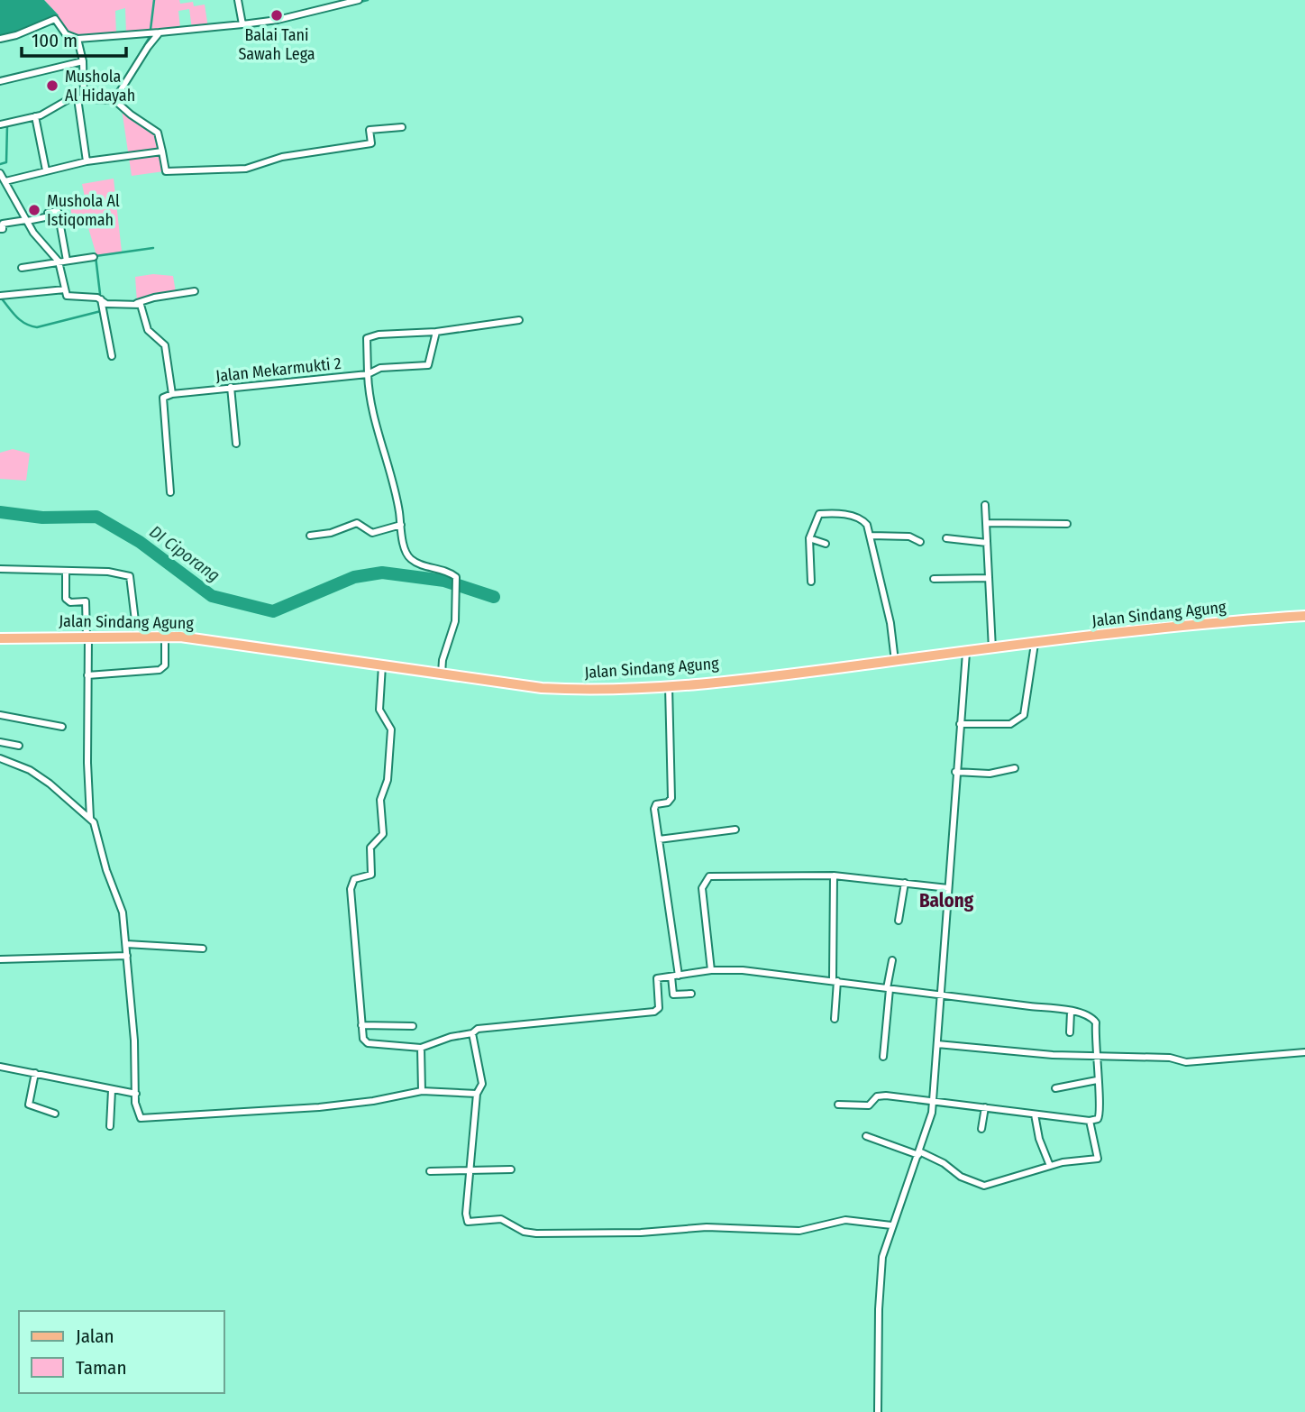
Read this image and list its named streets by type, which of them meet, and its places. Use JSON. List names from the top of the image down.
{
  "streets": {
    "main road": ["Jalan Sindang Agung"],
    "street": ["Jalan Mekarmukti 2"]
  },
  "districts": ["Balong"],
  "water": ["DI Ciporang"],
  "places": ["Balai Tani Sawah Lega", "Mushola Al Hidayah", "Mushola Al Istiqomah"],
  "legend": ["Jalan", "Taman"],
  "scale_bar": "100 m"
}
